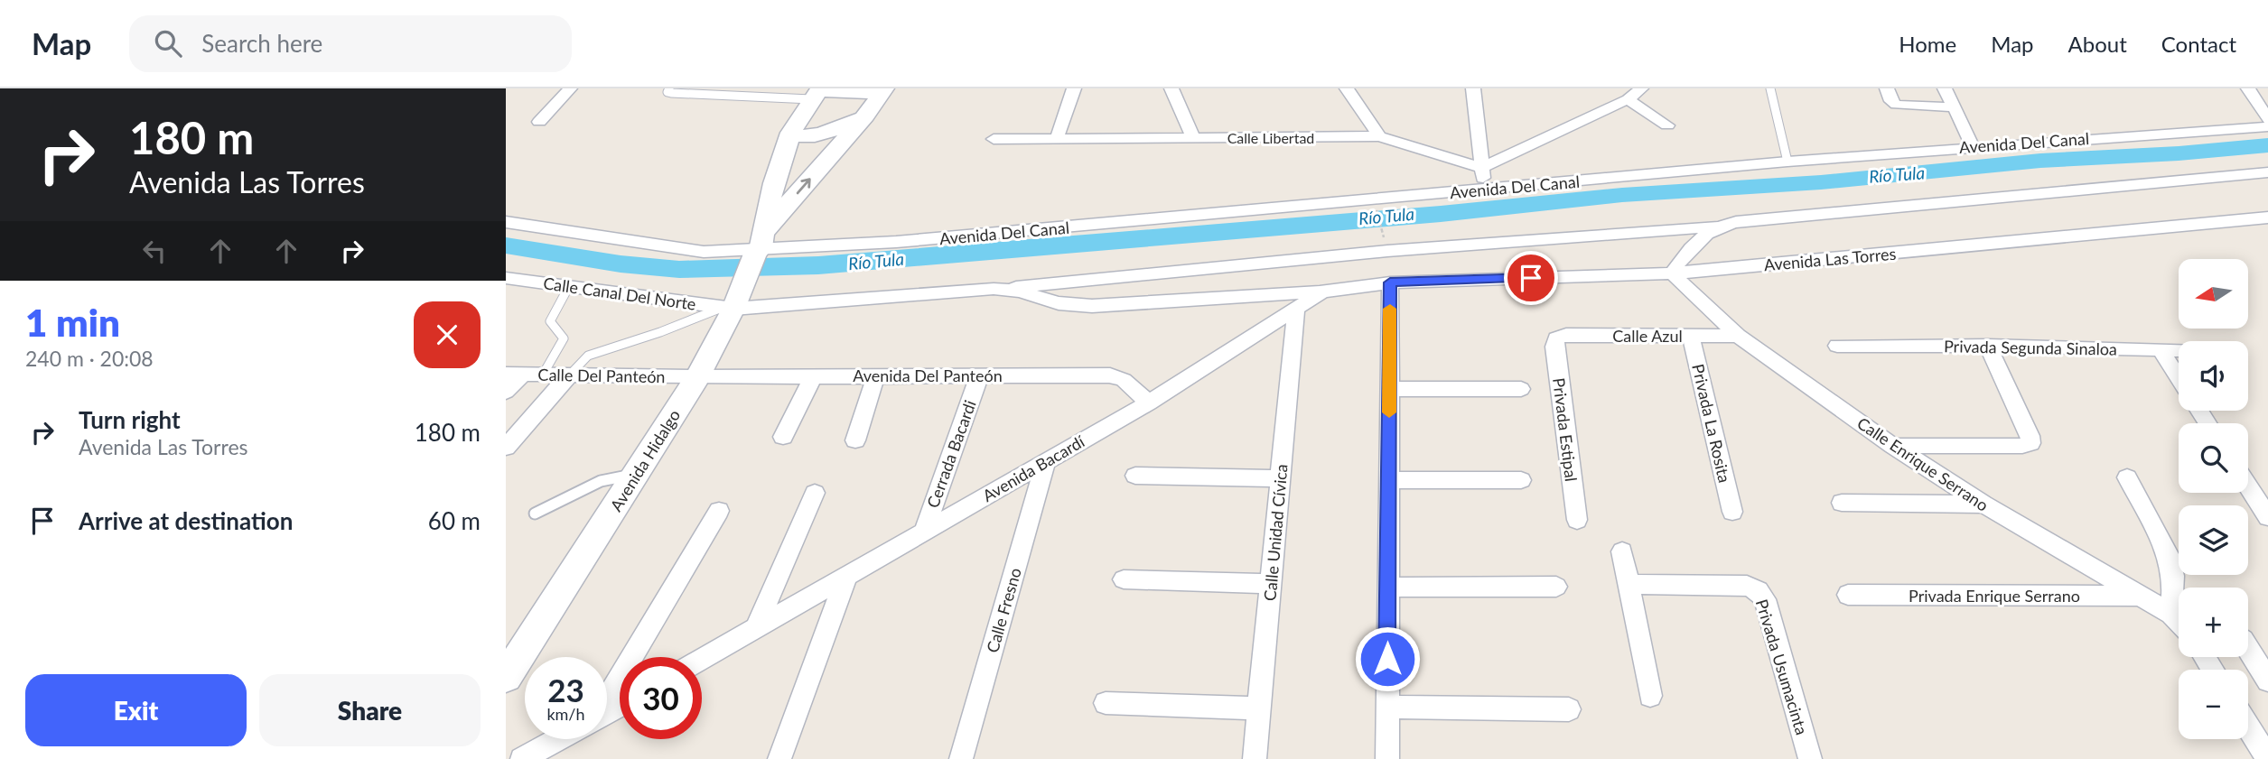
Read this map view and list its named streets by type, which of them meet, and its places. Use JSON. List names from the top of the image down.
{
  "streets": {
    "main road": ["Avenida Hidalgo"],
    "street": [
      "Calle Libertad",
      "Avenida Del Canal",
      "Avenida Las Torres",
      "Calle Canal Del Norte",
      "Calle Azul",
      "Privada Segunda Sinaloa",
      "Calle Del Panteón",
      "Avenida Del Panteón",
      "Privada La Rosita",
      "Privada Estipal",
      "Cerrada Bacardi",
      "Calle Enrique Serrano",
      "Avenida Bacardí",
      "Calle Unidad Cívica",
      "Privada Enrique Serrano",
      "Calle Fresno",
      "Privada Usumacinta"
    ]
  },
  "crossings": [
    ["Avenida Del Canal", "Avenida Hidalgo"],
    ["Avenida Las Torres", "Calle Enrique Serrano"],
    ["Avenida Las Torres", "Avenida Bacardí"],
    ["Calle Canal Del Norte", "Avenida Hidalgo"],
    ["Calle Azul", "Privada La Rosita"],
    ["Calle Azul", "Privada Estipal"],
    ["Calle Azul", "Calle Enrique Serrano"],
    ["Calle Del Panteón", "Avenida Del Panteón"],
    ["Calle Del Panteón", "Avenida Hidalgo"],
    ["Avenida Del Panteón", "Cerrada Bacardi"],
    ["Avenida Del Panteón", "Avenida Hidalgo"],
    ["Avenida Del Panteón", "Avenida Bacardí"],
    ["Cerrada Bacardi", "Avenida Bacardí"],
    ["Calle Enrique Serrano", "Privada Enrique Serrano"],
    ["Avenida Bacardí", "Calle Unidad Cívica"],
    ["Avenida Bacardí", "Calle Fresno"]
  ],
  "water": ["Río Tula"],
  "north": "left",
  "page": {
    "header": "Map",
    "search": "Search here",
    "nav": [
      "Home",
      "Map",
      "About",
      "Contact"
    ],
    "turn": ["180 m", "Avenida Las Torres"],
    "map_buttons": ["+", "−"],
    "heading": ["1 min", "240 m · 20:08"],
    "list": [
      {
        "name": "Turn right",
        "note": "Avenida Las Torres",
        "value": "180 m"
      },
      {
        "name": "Arrive at destination",
        "value": "60 m"
      }
    ],
    "speed": "23 km/h",
    "limit": "30",
    "buttons": ["Exit", "Share"]
  }
}
